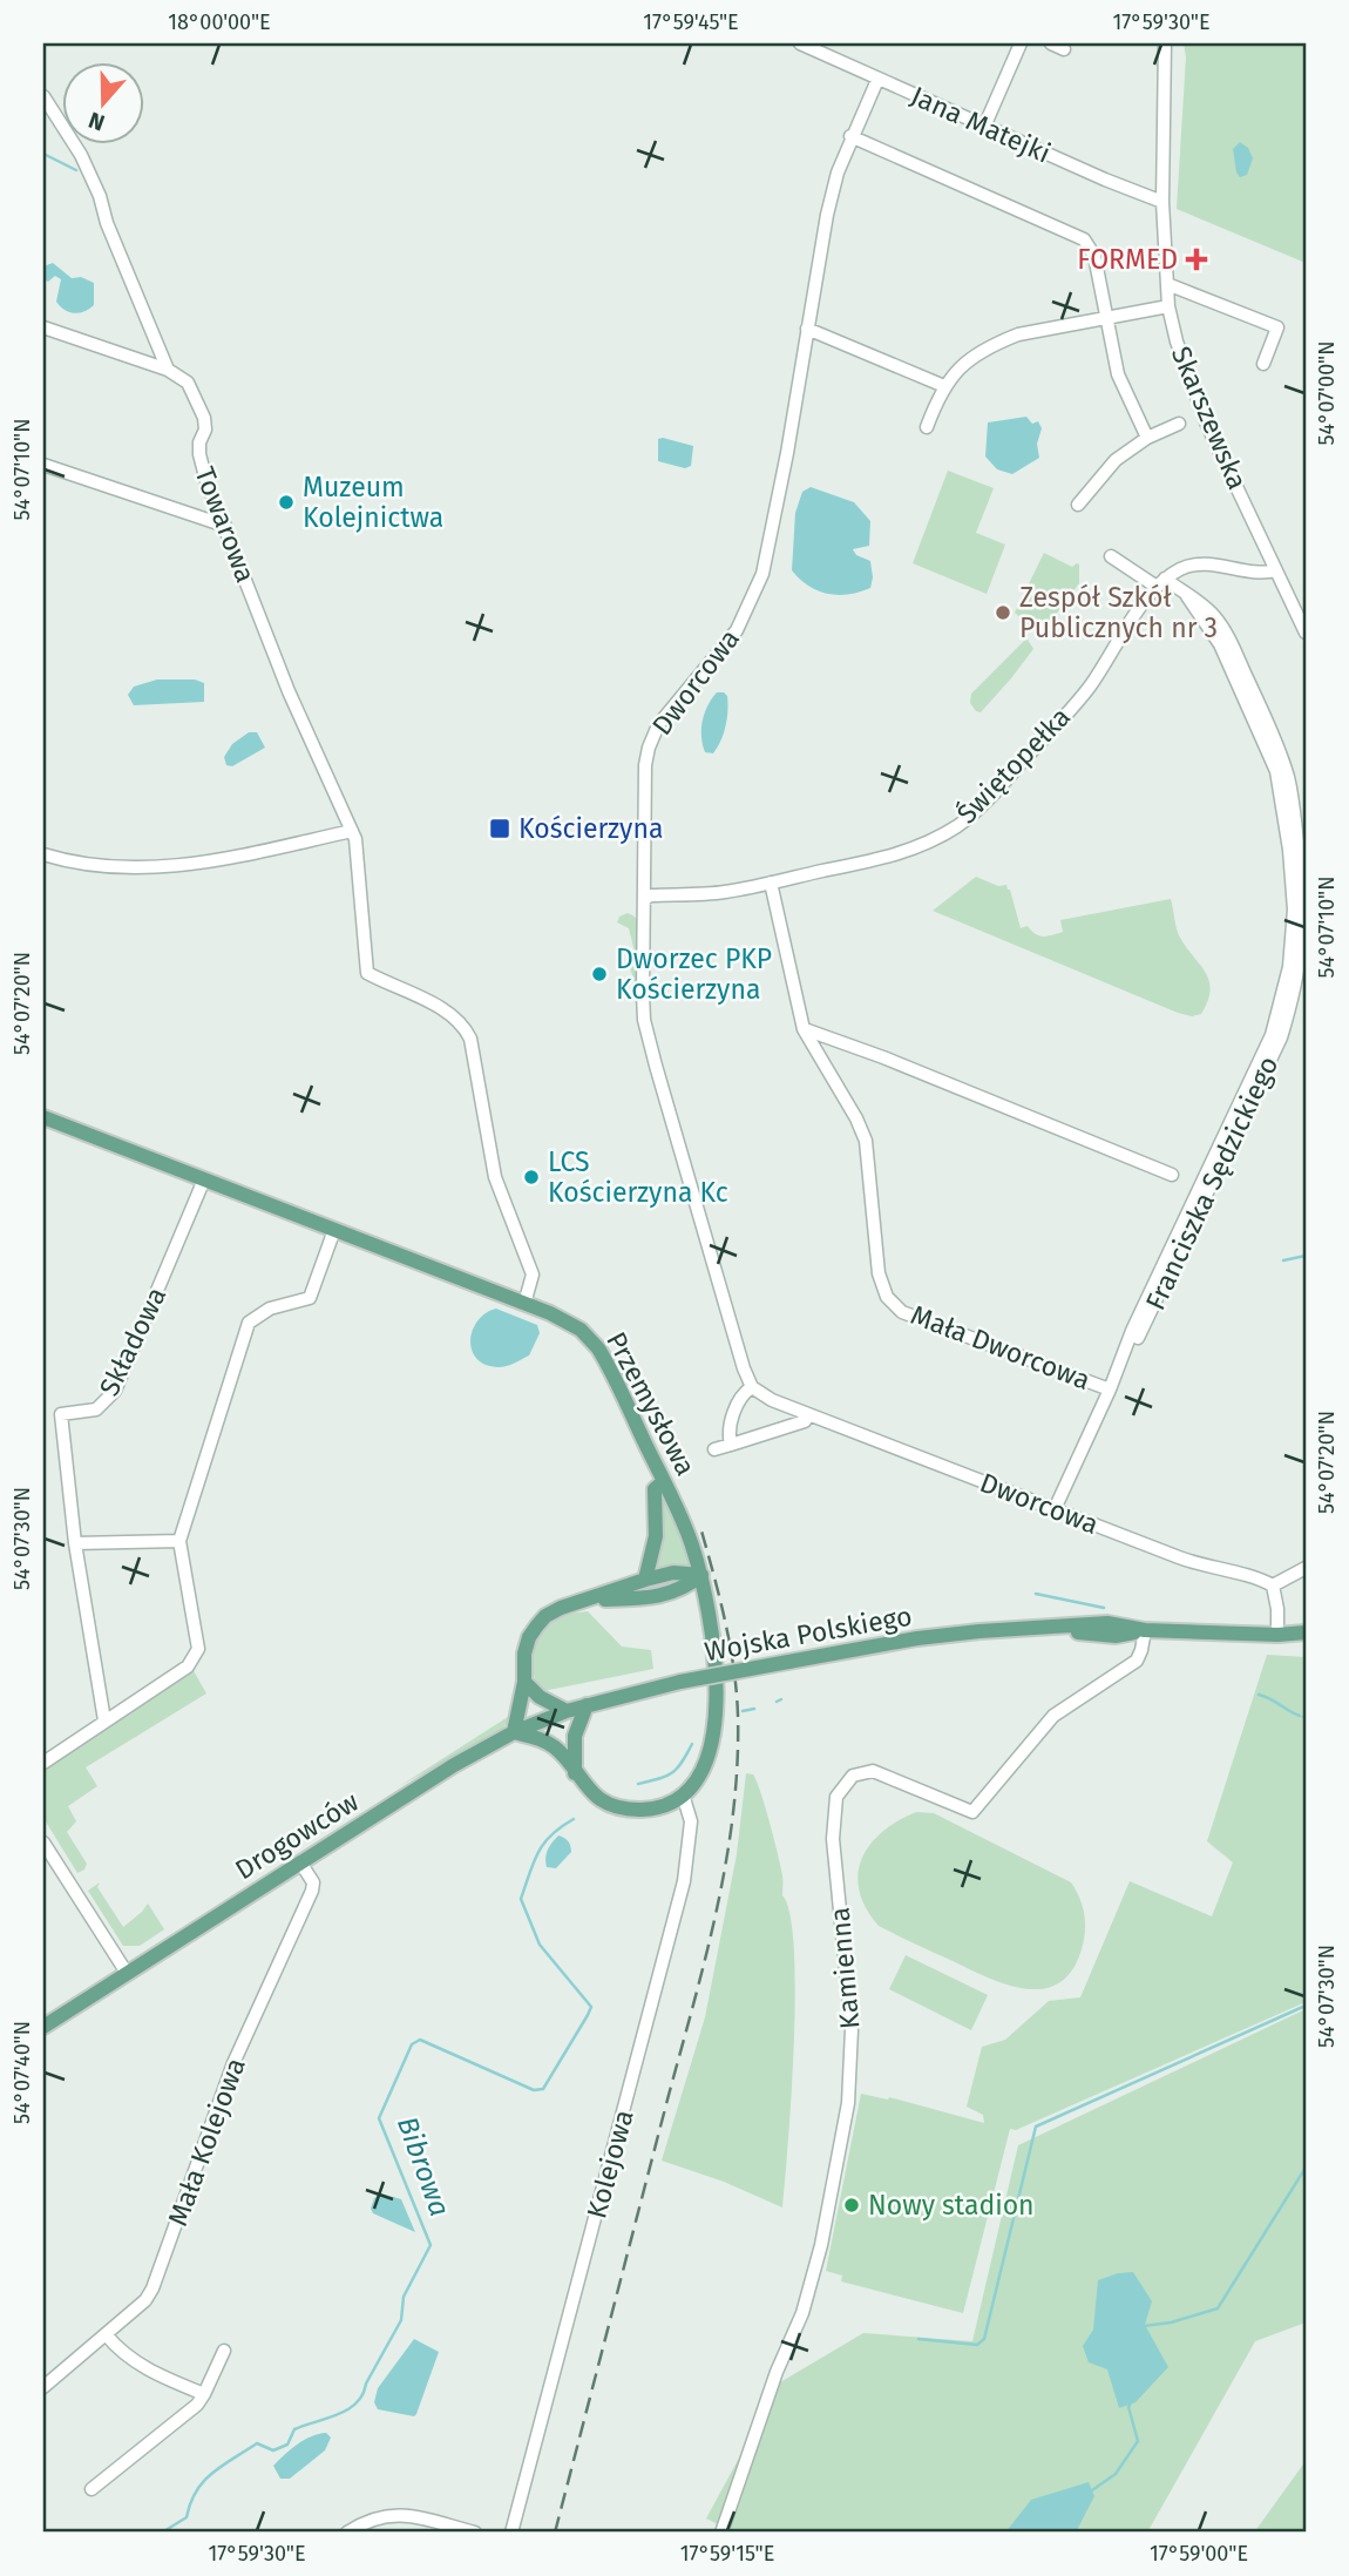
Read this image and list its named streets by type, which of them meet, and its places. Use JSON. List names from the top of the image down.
{
  "streets": {
    "main road": ["Przemysłowa", "Wojska Polskiego", "Drogowców"],
    "street": [
      "Jana Matejki",
      "Skarszewska",
      "Towarowa",
      "Dworcowa",
      "Świętopełka",
      "Franciszka Sędzickiego",
      "Składowa",
      "Mała Dworcowa",
      "Kamienna",
      "Mała Kolejowa",
      "Kolejowa"
    ]
  },
  "crossings": [
    ["Jana Matejki", "Skarszewska"],
    ["Jana Matejki", "Dworcowa"],
    ["Towarowa", "Przemysłowa"],
    ["Dworcowa", "Świętopełka"],
    ["Dworcowa", "Franciszka Sędzickiego"],
    ["Świętopełka", "Franciszka Sędzickiego"],
    ["Świętopełka", "Mała Dworcowa"],
    ["Franciszka Sędzickiego", "Mała Dworcowa"],
    ["Składowa", "Przemysłowa"],
    ["Przemysłowa", "Kolejowa"],
    ["Wojska Polskiego", "Drogowców"],
    ["Wojska Polskiego", "Kamienna"],
    ["Drogowców", "Mała Kolejowa"]
  ],
  "water": ["Bibrowa"],
  "places": {
    "health": ["FORMED"],
    "other": [
      "Muzeum Kolejnictwa",
      "Zespół Szkół Publicznych nr 3",
      "Dworzec PKP Kościerzyna",
      "LCS Kościerzyna Kc",
      "Nowy stadion"
    ],
    "transit": ["Kościerzyna"]
  },
  "north": "bottom",
  "coordinates": [
    "18°00'00\"E",
    "17°59'45\"E",
    "17°59'30\"E",
    "54°07'00\"N",
    "54°07'10\"N",
    "54°07'20\"N",
    "54°07'30\"N",
    "54°07'40\"N",
    "17°59'15\"E",
    "17°59'00\"E"
  ]
}
